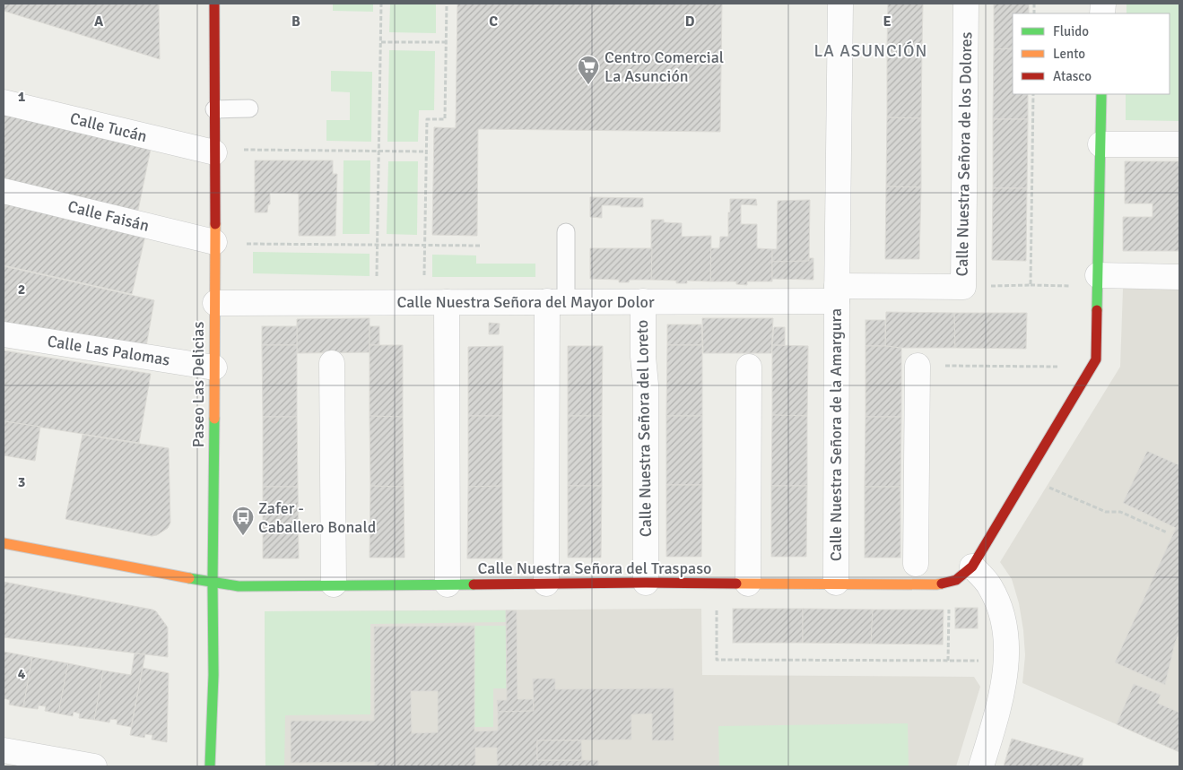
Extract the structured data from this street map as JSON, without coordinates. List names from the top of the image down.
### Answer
{
  "streets": {
    "street": [
      "Calle Tucán",
      "Calle Nuestra Señora de los Dolores",
      "Calle Faisán",
      "Calle Nuestra Señora del Mayor Dolor",
      "Calle Las Palomas",
      "Paseo Las Delicias",
      "Calle Nuestra Señora del Loreto",
      "Calle Nuestra Señora de la Amargura",
      "Calle Nuestra Señora del Traspaso"
    ]
  },
  "crossings": [
    ["Calle Tucán", "Paseo Las Delicias"],
    ["Calle Nuestra Señora de los Dolores", "Calle Nuestra Señora del Mayor Dolor"],
    ["Calle Nuestra Señora de los Dolores", "Calle Nuestra Señora de la Amargura"],
    ["Calle Faisán", "Paseo Las Delicias"],
    ["Calle Nuestra Señora del Mayor Dolor", "Paseo Las Delicias"],
    ["Calle Nuestra Señora del Mayor Dolor", "Calle Nuestra Señora del Loreto"],
    ["Calle Nuestra Señora del Mayor Dolor", "Calle Nuestra Señora de la Amargura"],
    ["Calle Las Palomas", "Paseo Las Delicias"],
    ["Paseo Las Delicias", "Calle Nuestra Señora del Traspaso"],
    ["Calle Nuestra Señora del Loreto", "Calle Nuestra Señora del Traspaso"],
    ["Calle Nuestra Señora de la Amargura", "Calle Nuestra Señora del Traspaso"]
  ],
  "districts": ["LA ASUNCIÓN"],
  "places": {
    "supermarket": ["Centro Comercial La Asunción"],
    "bus stop": ["Zafer - Caballero Bonald"]
  },
  "legend": ["Fluido", "Lento", "Atasco"],
  "grid": {
    "columns": [
      "A",
      "B",
      "C",
      "D",
      "E"
    ],
    "rows": [
      "1",
      "2",
      "3",
      "4"
    ]
  }
}
